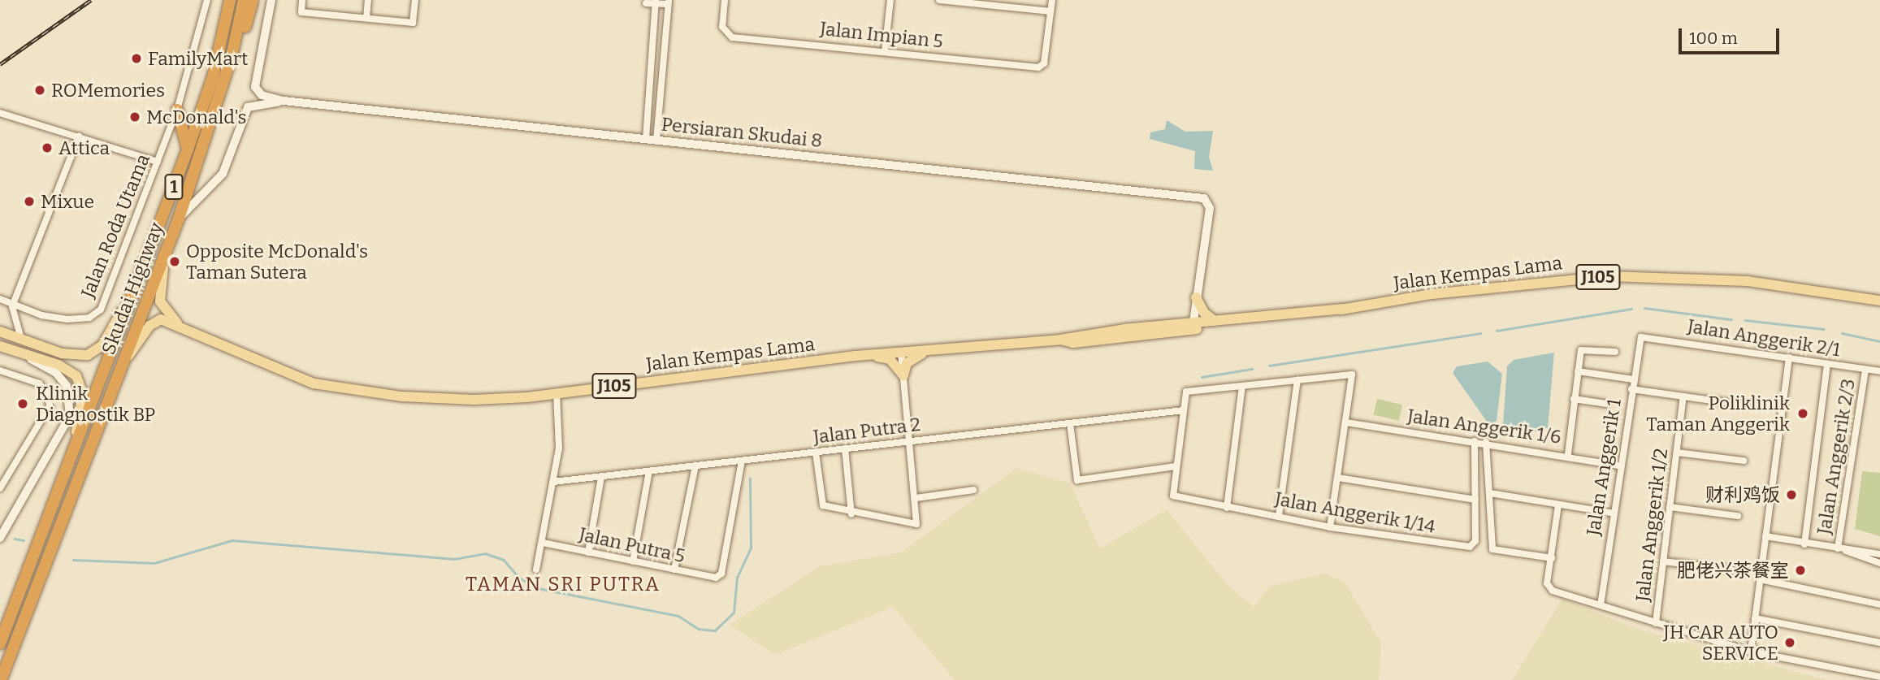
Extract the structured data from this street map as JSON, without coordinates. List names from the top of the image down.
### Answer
{
  "streets": {
    "highway": ["1", "Skudai Highway"],
    "main road": ["Jalan Kempas Lama", "J105"],
    "street": [
      "Jalan Impian 5",
      "Persiaran Skudai 8",
      "Jalan Roda Utama",
      "Jalan Anggerik 2/1",
      "Jalan Anggerik 1/6",
      "Jalan Putra 2",
      "Jalan Anggerik 2/3",
      "Jalan Anggerik 1",
      "Jalan Anggerik 1/14",
      "Jalan Anggerik 1/2",
      "Jalan Putra 5"
    ]
  },
  "crossings": [
    ["Jalan Kempas Lama", "Skudai Highway"],
    ["Jalan Anggerik 2/1", "Jalan Anggerik 2/3"],
    ["Jalan Anggerik 2/1", "Jalan Anggerik 1"],
    ["Jalan Anggerik 1/6", "Jalan Anggerik 1"],
    ["Jalan Putra 2", "Jalan Putra 5"]
  ],
  "districts": ["TAMAN SRI PUTRA"],
  "places": [
    "FamilyMart",
    "ROMemories",
    "McDonald's",
    "Attica",
    "Mixue",
    "Opposite McDonald's Taman Sutera",
    "Klinik Diagnostik BP",
    "Poliklinik Taman Anggerik",
    "财利鸡饭",
    "肥佬兴茶餐室",
    "JH CAR AUTO SERVICE"
  ],
  "scale_bar": "100 m"
}
